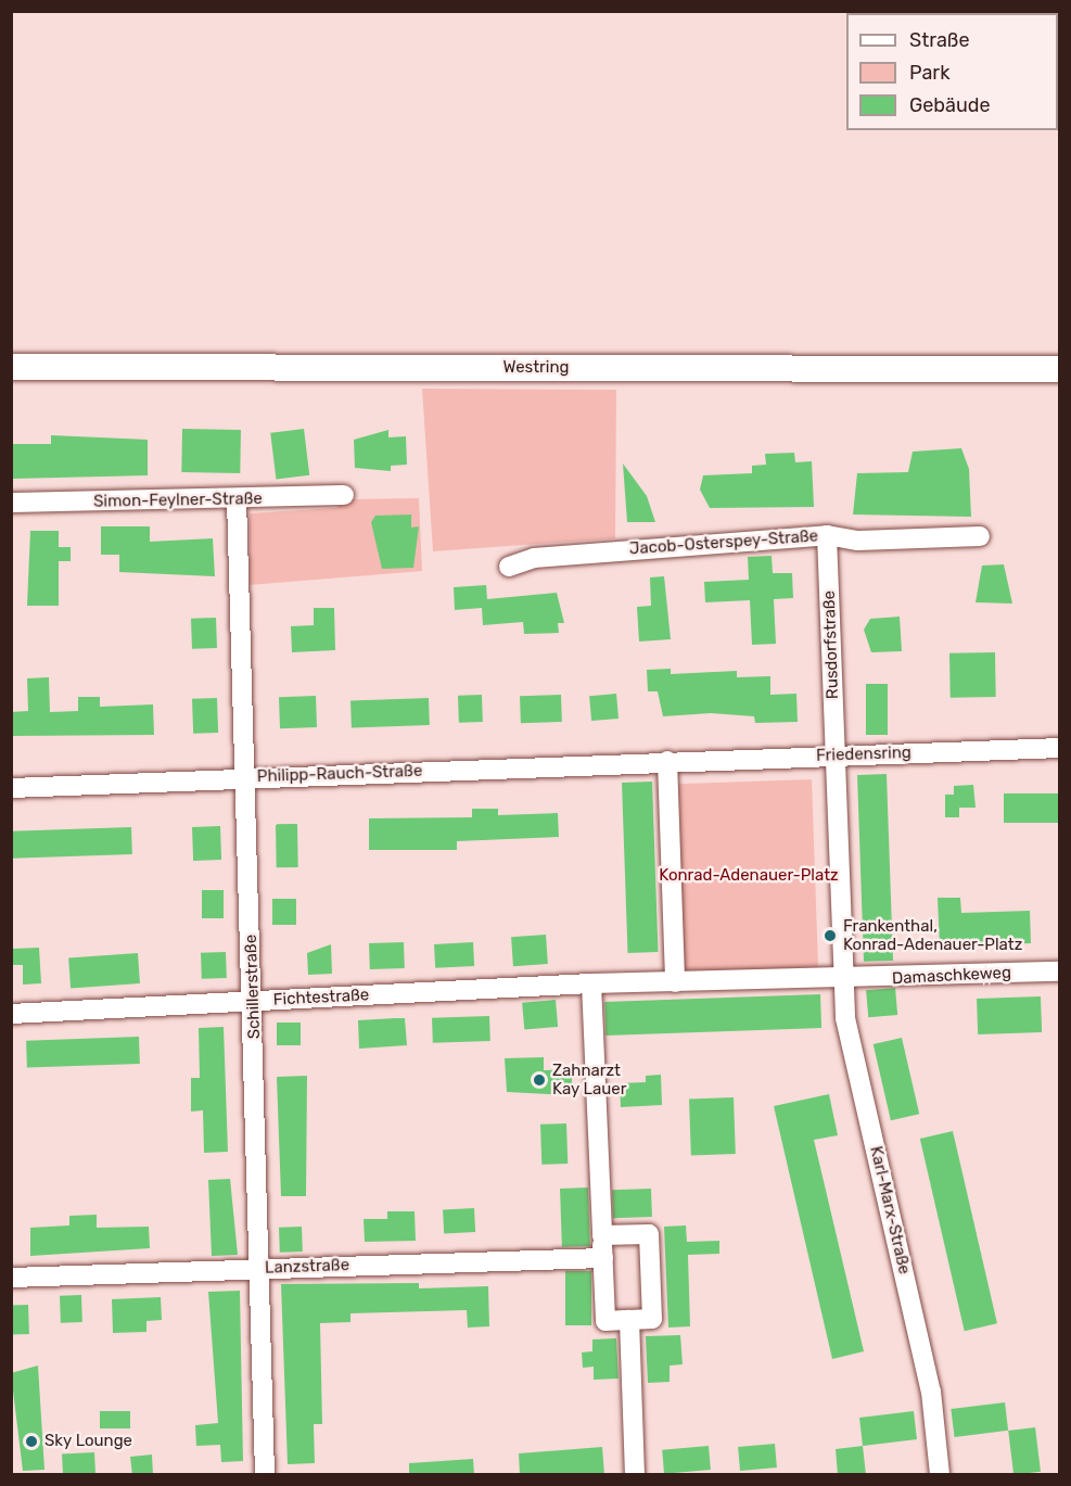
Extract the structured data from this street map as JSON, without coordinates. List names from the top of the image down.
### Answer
{
  "streets": {
    "main road": ["Westring"],
    "street": [
      "Simon-Feylner-Straße",
      "Jacob-Osterspey-Straße",
      "Rusdorfstraße",
      "Friedensring",
      "Philipp-Rauch-Straße",
      "Damaschkeweg",
      "Schillerstraße",
      "Fichtestraße",
      "Karl-Marx-Straße",
      "Lanzstraße"
    ]
  },
  "crossings": [
    ["Simon-Feylner-Straße", "Schillerstraße"],
    ["Jacob-Osterspey-Straße", "Rusdorfstraße"],
    ["Rusdorfstraße", "Friedensring"],
    ["Friedensring", "Philipp-Rauch-Straße"],
    ["Philipp-Rauch-Straße", "Schillerstraße"],
    ["Damaschkeweg", "Karl-Marx-Straße"],
    ["Schillerstraße", "Fichtestraße"],
    ["Schillerstraße", "Lanzstraße"]
  ],
  "parks": ["Konrad-Adenauer-Platz"],
  "places": ["Frankenthal, Konrad-Adenauer-Platz", "Zahnarzt Kay Lauer", "Sky Lounge"],
  "legend": ["Straße", "Park", "Gebäude"]
}
